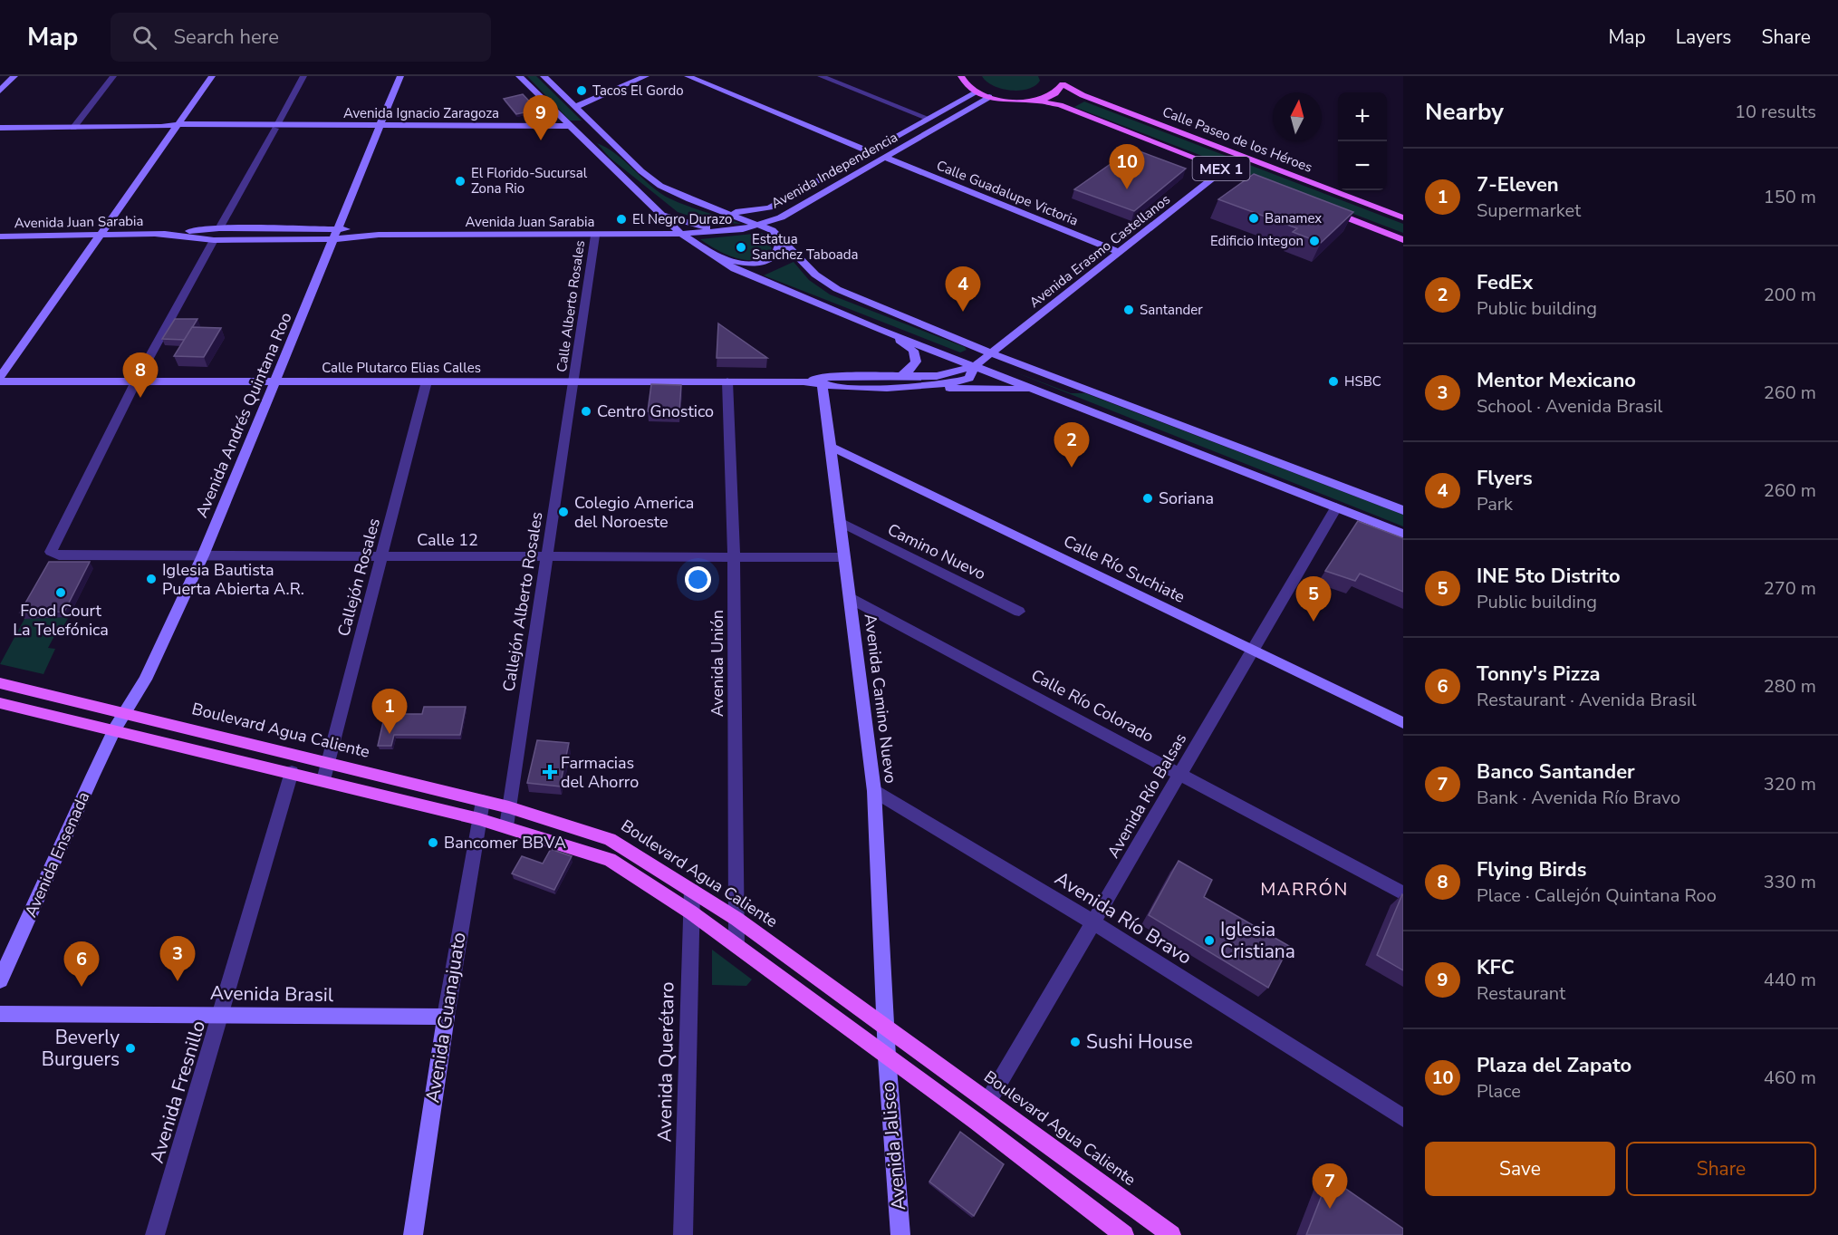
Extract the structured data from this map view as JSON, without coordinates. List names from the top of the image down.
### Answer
{
  "streets": {
    "main road": [
      "Avenida Ignacio Zaragoza",
      "Calle Paseo de los Héroes",
      "MEX 1",
      "Avenida Independencia",
      "Calle Guadalupe Victoria",
      "Avenida Juan Sarabia",
      "Avenida Erasmo Castellanos",
      "Calle Plutarco Elias Calles",
      "Avenida Andrés Quintana Roo",
      "Calle Río Suchiate",
      "Avenida Camino Nuevo",
      "Boulevard Agua Caliente",
      "Avenida Ensenada",
      "Avenida Brasil",
      "Avenida Guanajuato",
      "Avenida Jalisco"
    ],
    "street": [
      "Calle Alberto Rosales",
      "Calle 12",
      "Camino Nuevo",
      "Callejón Rosales",
      "Callejón Alberto Rosales",
      "Avenida Unión",
      "Calle Río Colorado",
      "Avenida Río Balsas",
      "Avenida Río Bravo",
      "Avenida Querétaro",
      "Avenida Fresnillo"
    ]
  },
  "crossings": [
    ["Avenida Ignacio Zaragoza", "Avenida Andrés Quintana Roo"],
    ["Calle Paseo de los Héroes", "MEX 1"],
    ["Calle Paseo de los Héroes", "Avenida Erasmo Castellanos"],
    ["MEX 1", "Avenida Independencia"],
    ["Avenida Independencia", "Calle Guadalupe Victoria"],
    ["Avenida Independencia", "Avenida Juan Sarabia"],
    ["Calle Guadalupe Victoria", "Avenida Erasmo Castellanos"],
    ["Avenida Juan Sarabia", "Calle Alberto Rosales"],
    ["Avenida Juan Sarabia", "Avenida Andrés Quintana Roo"],
    ["Avenida Erasmo Castellanos", "Calle Plutarco Elias Calles"],
    ["Calle Alberto Rosales", "Calle Plutarco Elias Calles"],
    ["Calle Alberto Rosales", "Callejón Alberto Rosales"],
    ["Calle Plutarco Elias Calles", "Avenida Andrés Quintana Roo"],
    ["Calle Plutarco Elias Calles", "Calle 12"],
    ["Calle Plutarco Elias Calles", "Callejón Rosales"],
    ["Calle Plutarco Elias Calles", "Callejón Alberto Rosales"],
    ["Calle Plutarco Elias Calles", "Avenida Unión"],
    ["Calle Plutarco Elias Calles", "Avenida Camino Nuevo"],
    ["Avenida Andrés Quintana Roo", "Calle 12"],
    ["Avenida Andrés Quintana Roo", "Boulevard Agua Caliente"],
    ["Avenida Andrés Quintana Roo", "Avenida Ensenada"],
    ["Calle 12", "Callejón Rosales"],
    ["Calle 12", "Callejón Alberto Rosales"],
    ["Calle 12", "Avenida Unión"],
    ["Calle 12", "Avenida Camino Nuevo"],
    ["Camino Nuevo", "Avenida Camino Nuevo"],
    ["Calle Río Suchiate", "Avenida Camino Nuevo"],
    ["Calle Río Suchiate", "Avenida Río Balsas"],
    ["Callejón Rosales", "Boulevard Agua Caliente"],
    ["Callejón Alberto Rosales", "Boulevard Agua Caliente"],
    ["Avenida Unión", "Boulevard Agua Caliente"],
    ["Avenida Camino Nuevo", "Calle Río Colorado"],
    ["Avenida Camino Nuevo", "Boulevard Agua Caliente"],
    ["Avenida Camino Nuevo", "Avenida Río Bravo"],
    ["Avenida Camino Nuevo", "Avenida Jalisco"],
    ["Calle Río Colorado", "Avenida Río Balsas"],
    ["Boulevard Agua Caliente", "Avenida Río Balsas"],
    ["Boulevard Agua Caliente", "Avenida Ensenada"],
    ["Boulevard Agua Caliente", "Avenida Guanajuato"],
    ["Boulevard Agua Caliente", "Avenida Querétaro"],
    ["Avenida Río Balsas", "Avenida Río Bravo"],
    ["Avenida Brasil", "Avenida Guanajuato"],
    ["Avenida Brasil", "Avenida Fresnillo"]
  ],
  "districts": ["MARRÓN"],
  "places": {
    "other": [
      "Tacos El Gordo",
      "El Florido-Sucursal Zona Rio",
      "Banamex",
      "El Negro Durazo",
      "Edificio Integon",
      "Estatua Sanchez Taboada",
      "Santander",
      "HSBC",
      "Centro Gnostico",
      "Soriana",
      "Colegio America del Noroeste",
      "Iglesia Bautista Puerta Abierta A.R.",
      "Food Court La Telefónica",
      "Bancomer BBVA",
      "Iglesia Cristiana",
      "Sushi House",
      "Beverly Burguers"
    ],
    "health": ["Farmacias del Ahorro"]
  },
  "north": "top",
  "page": {
    "header": "Map",
    "search": "Search here",
    "nav": ["Map", "Layers", "Share"],
    "heading": ["Nearby", "10 results"],
    "map_buttons": ["+", "−"],
    "pins": [
      "9",
      "10",
      "4",
      "8",
      "2",
      "5",
      "1",
      "3",
      "6",
      "7"
    ],
    "list": [
      {
        "mark": "1",
        "name": "7-Eleven",
        "note": "Supermarket",
        "value": "150 m"
      },
      {
        "mark": "2",
        "name": "FedEx",
        "note": "Public building",
        "value": "200 m"
      },
      {
        "mark": "3",
        "name": "Mentor Mexicano",
        "note": "School · Avenida Brasil",
        "value": "260 m"
      },
      {
        "mark": "4",
        "name": "Flyers",
        "note": "Park",
        "value": "260 m"
      },
      {
        "mark": "5",
        "name": "INE 5to Distrito",
        "note": "Public building",
        "value": "270 m"
      },
      {
        "mark": "6",
        "name": "Tonny's Pizza",
        "note": "Restaurant · Avenida Brasil",
        "value": "280 m"
      },
      {
        "mark": "7",
        "name": "Banco Santander",
        "note": "Bank · Avenida Río Bravo",
        "value": "320 m"
      },
      {
        "mark": "8",
        "name": "Flying Birds",
        "note": "Place · Callejón Quintana Roo",
        "value": "330 m"
      },
      {
        "mark": "9",
        "name": "KFC",
        "note": "Restaurant",
        "value": "440 m"
      },
      {
        "mark": "10",
        "name": "Plaza del Zapato",
        "note": "Place",
        "value": "460 m"
      }
    ],
    "buttons": ["Save", "Share"]
  }
}
